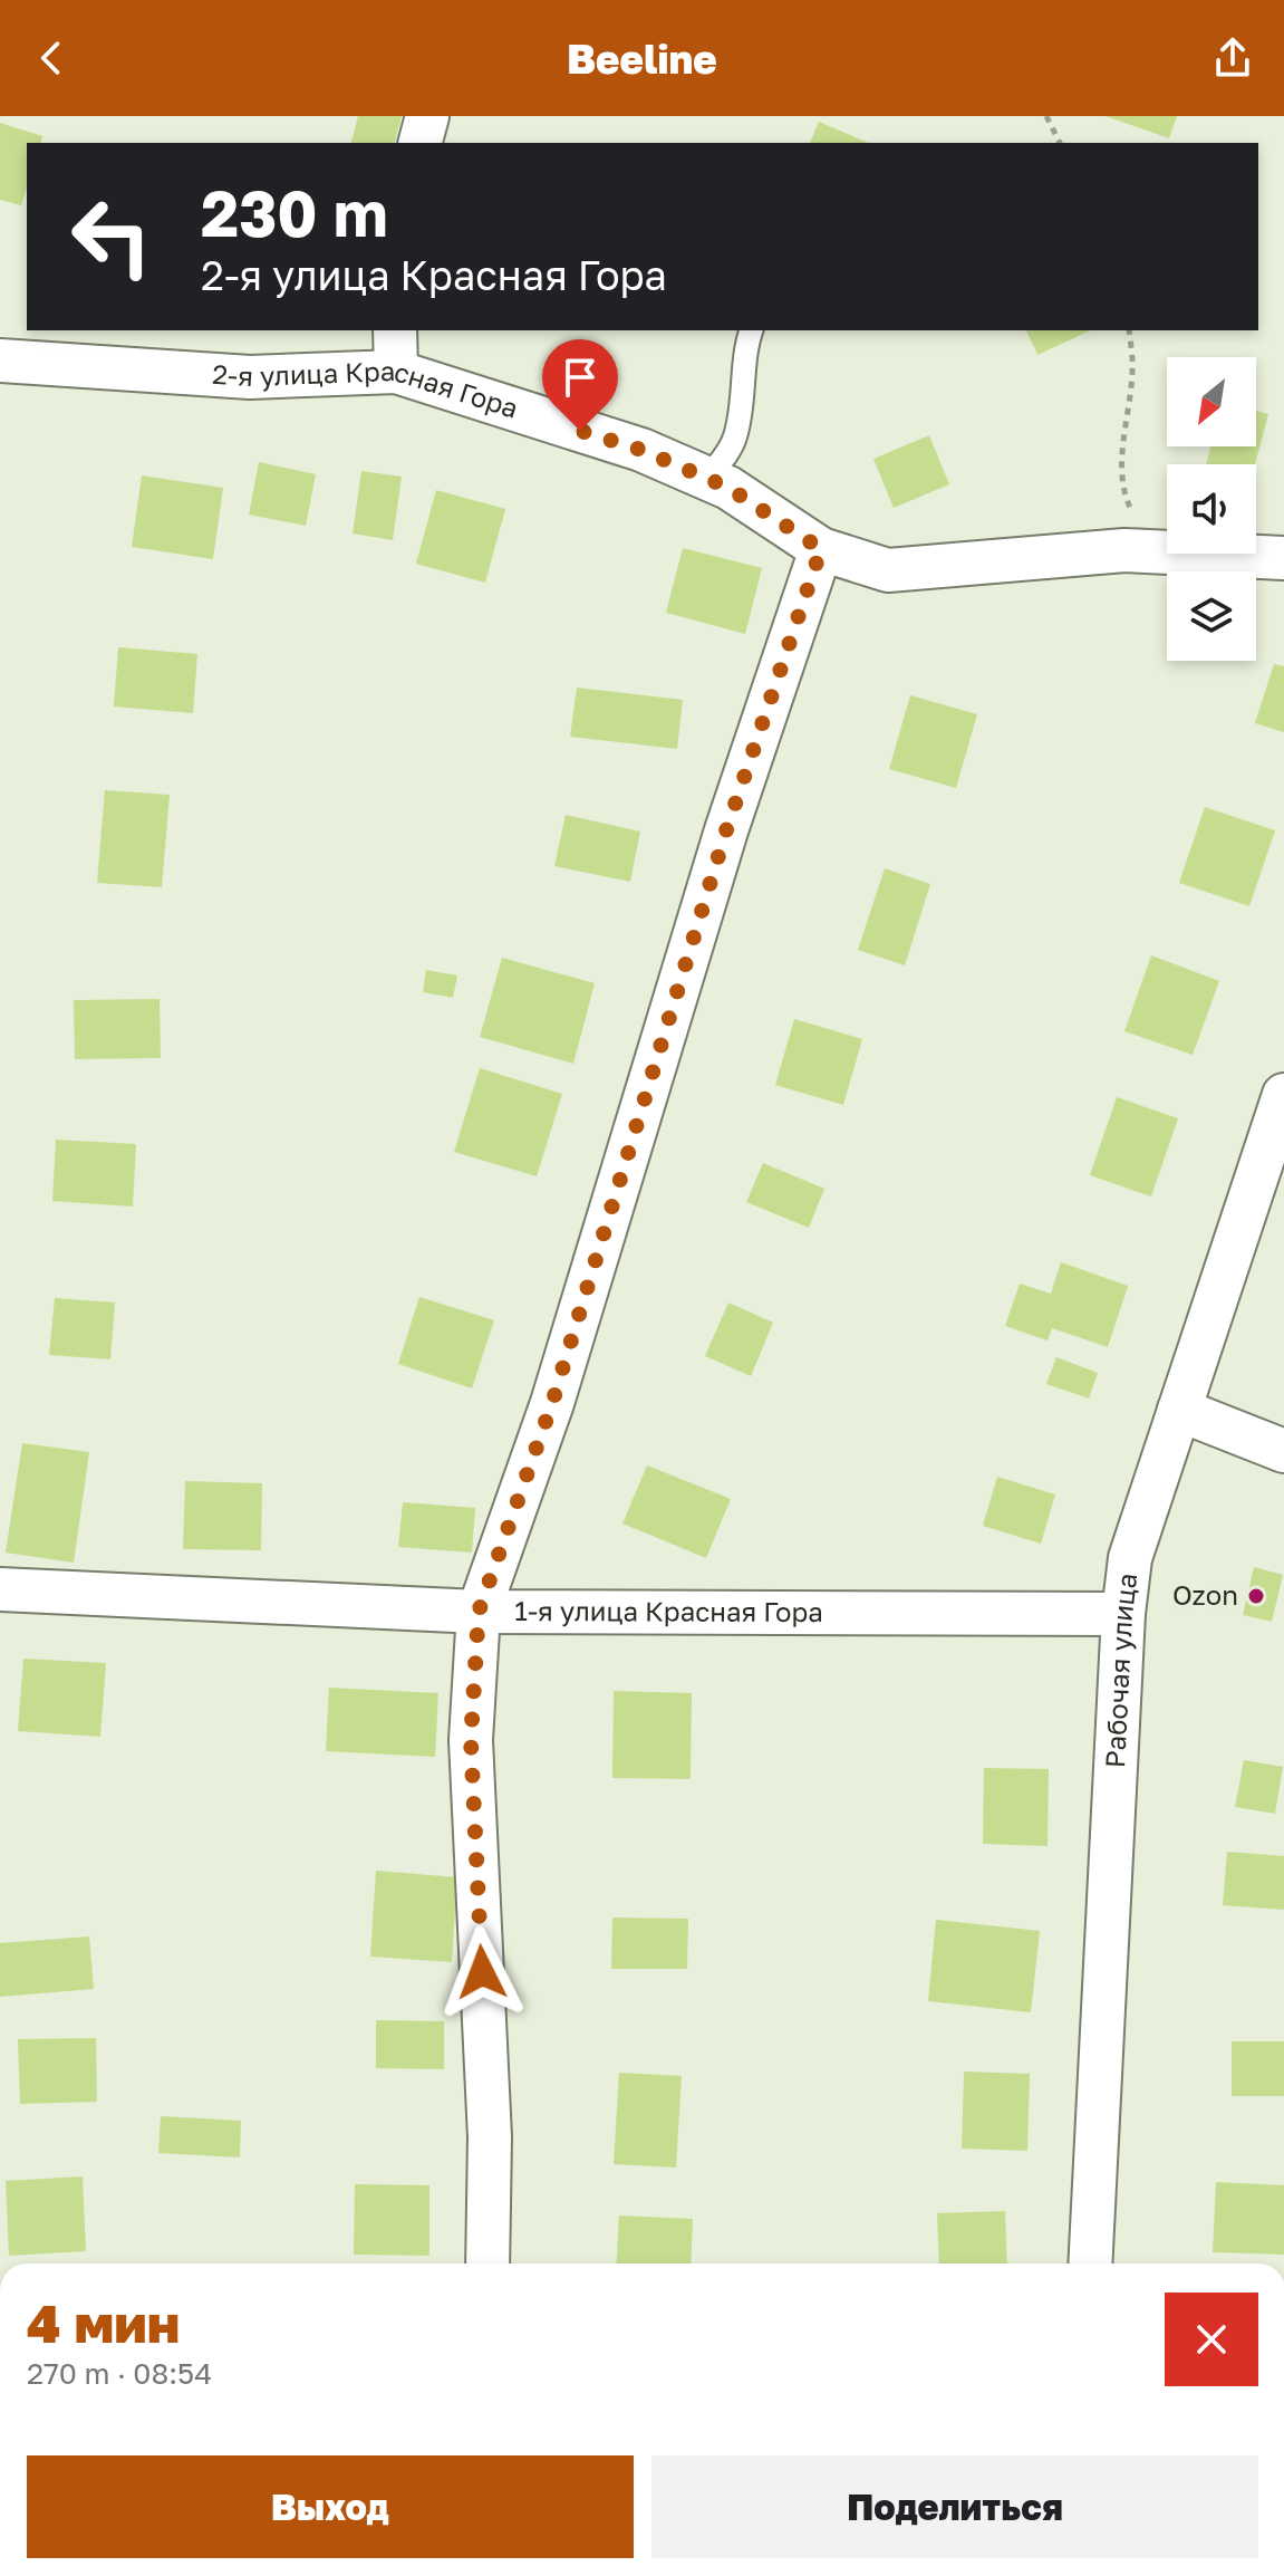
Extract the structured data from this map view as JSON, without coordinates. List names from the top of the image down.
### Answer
{
  "streets": {
    "street": ["2-я улица Красная Гора", "1-я улица Красная Гора", "Рабочая улица"]
  },
  "crossings": [
    ["1-я улица Красная Гора", "Рабочая улица"]
  ],
  "places": ["Ozon"],
  "north": "bottom left",
  "page": {
    "header": "Beeline",
    "turn": ["230 m", "2-я улица Красная Гора"],
    "heading": ["4 мин", "270 m · 08:54"],
    "buttons": ["Выход", "Поделиться"]
  }
}
